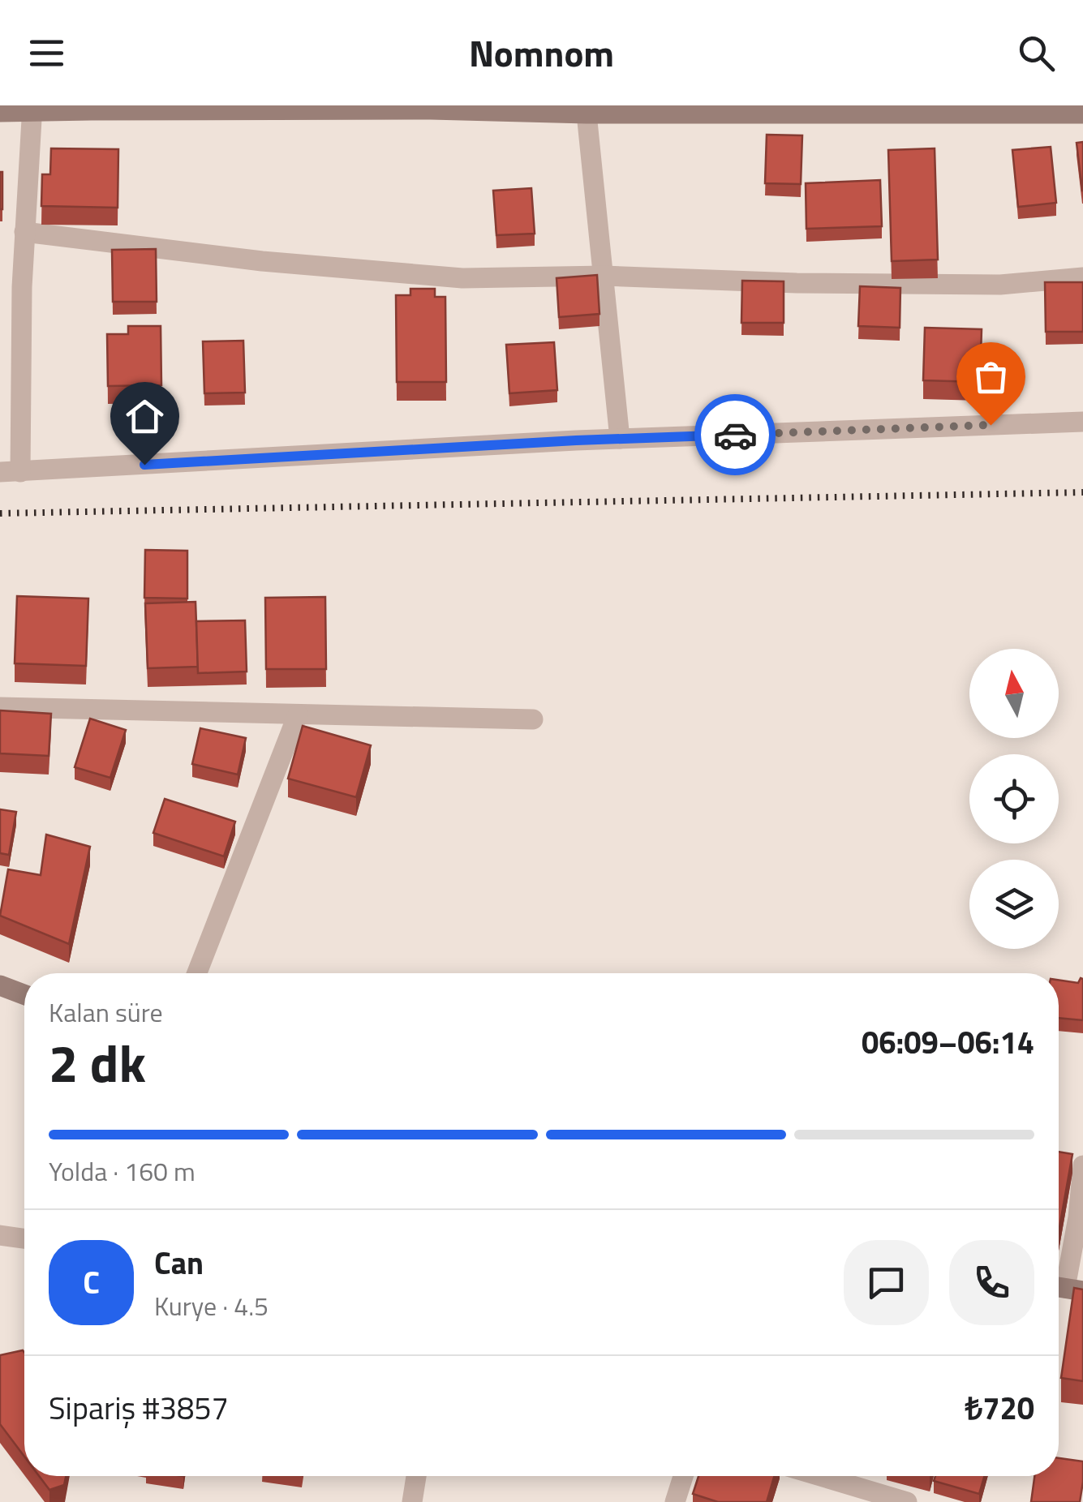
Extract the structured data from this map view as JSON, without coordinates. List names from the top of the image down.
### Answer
{
  "north": "top",
  "page": {
    "header": "Nomnom",
    "heading": ["2 dk", "Kalan süre", "06:09–06:14"],
    "panel": [
      "Can",
      "Kurye · 4.5",
      "Sipariş #3857",
      "₺720"
    ],
    "bar": "Yolda · 160 m",
    "round": "C"
  }
}
